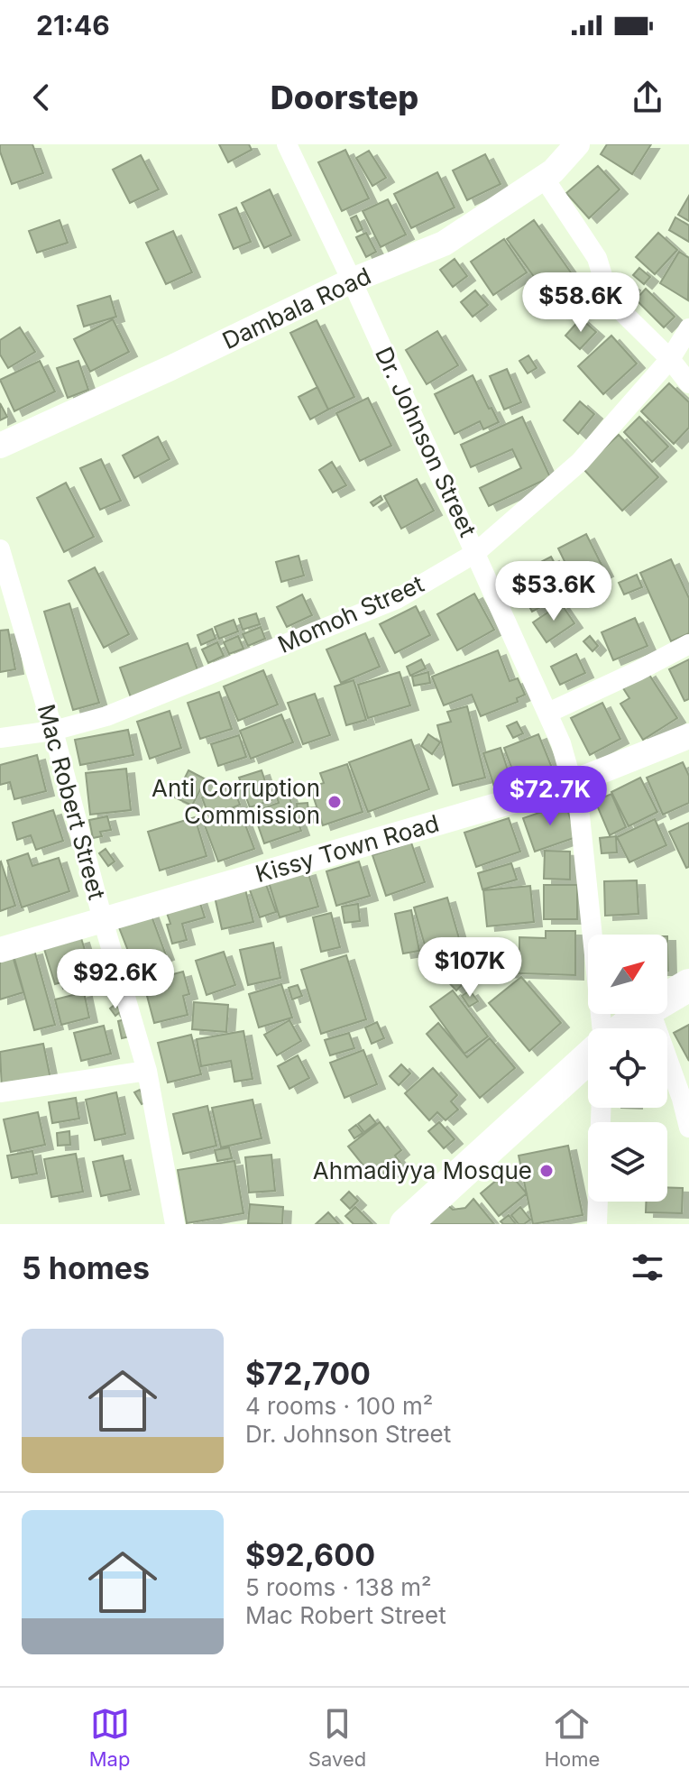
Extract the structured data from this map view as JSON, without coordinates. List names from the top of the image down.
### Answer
{
  "streets": {
    "street": [
      "Dambala Road",
      "Dr. Johnson Street",
      "Momoh Street",
      "Mac Robert Street",
      "Kissy Town Road"
    ]
  },
  "crossings": [
    ["Dambala Road", "Dr. Johnson Street"],
    ["Dr. Johnson Street", "Momoh Street"],
    ["Dr. Johnson Street", "Kissy Town Road"],
    ["Momoh Street", "Mac Robert Street"],
    ["Mac Robert Street", "Kissy Town Road"]
  ],
  "places": ["Anti Corruption Commission", "Ahmadiyya Mosque"],
  "north": "top right",
  "page": {
    "status": "21:46",
    "header": "Doorstep",
    "price": [
      "$58.6K",
      "$53.6K",
      "$72.7K",
      "$107K",
      "$92.6K"
    ],
    "heading": "5 homes",
    "list": [
      {
        "name": "$72,700",
        "note": "4 rooms · 100 m² · Dr. Johnson Street"
      },
      {
        "name": "$92,600",
        "note": "5 rooms · 138 m² · Mac Robert Street"
      }
    ],
    "tabs": ["Map", "Saved", "Home"]
  }
}
